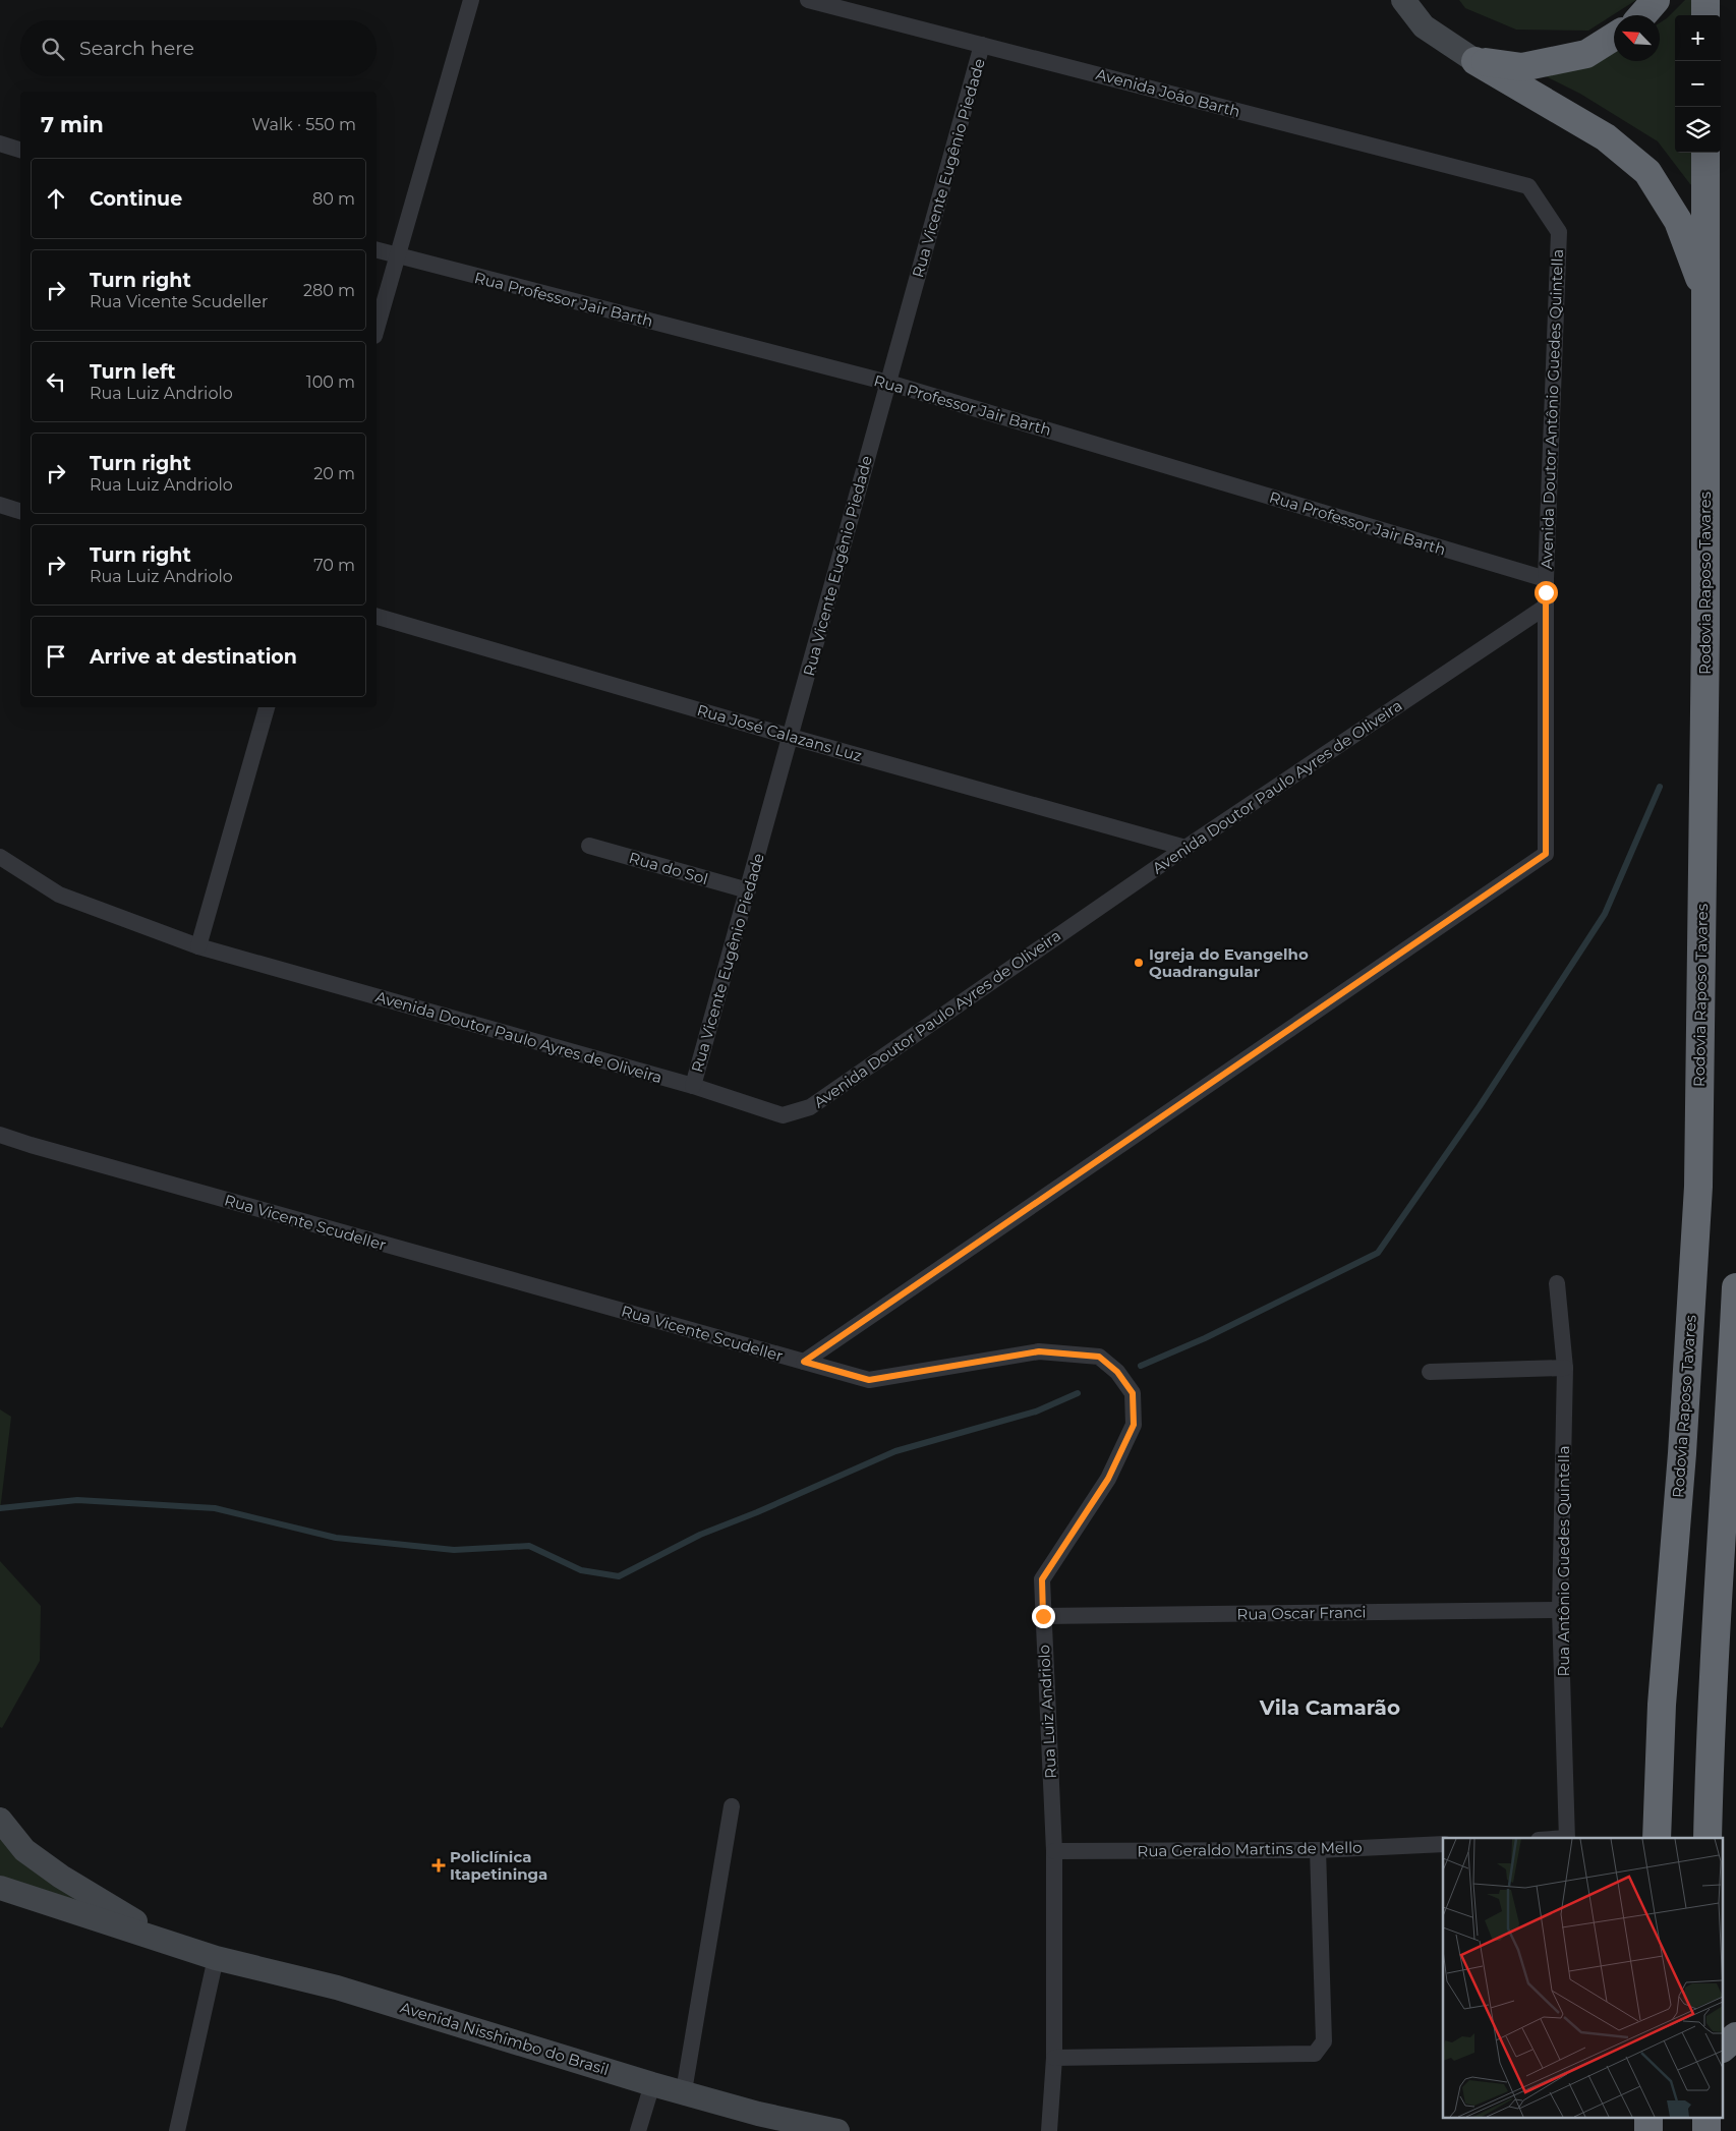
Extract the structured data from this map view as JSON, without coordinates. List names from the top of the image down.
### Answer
{
  "streets": {
    "highway": ["Rodovia Raposo Tavares"],
    "main road": ["Avenida Nisshimbo do Brasil"],
    "street": [
      "Avenida João Barth",
      "Rua Vicente Eugênio Piedade",
      "Rua Professor Jair Barth",
      "Avenida Doutor Antônio Guedes Quintella",
      "Rua José Calazans Luz",
      "Avenida Doutor Paulo Ayres de Oliveira",
      "Rua do Sol",
      "Rua Vicente Scudeller",
      "Rua Antônio Guedes Quintella",
      "Rua Oscar Franci",
      "Rua Luiz Andriolo",
      "Rua Geraldo Martins de Mello"
    ]
  },
  "crossings": [
    ["Avenida João Barth", "Rua Vicente Eugênio Piedade"],
    ["Avenida João Barth", "Avenida Doutor Antônio Guedes Quintella"],
    ["Rua Vicente Eugênio Piedade", "Rua Professor Jair Barth"],
    ["Rua Vicente Eugênio Piedade", "Rua José Calazans Luz"],
    ["Rua Vicente Eugênio Piedade", "Avenida Doutor Paulo Ayres de Oliveira"],
    ["Rua Vicente Eugênio Piedade", "Rua do Sol"],
    ["Rua Professor Jair Barth", "Avenida Doutor Antônio Guedes Quintella"],
    ["Avenida Doutor Antônio Guedes Quintella", "Avenida Doutor Paulo Ayres de Oliveira"],
    ["Avenida Doutor Antônio Guedes Quintella", "Rua Vicente Scudeller"],
    ["Rua José Calazans Luz", "Avenida Doutor Paulo Ayres de Oliveira"],
    ["Rua Vicente Scudeller", "Rua Luiz Andriolo"],
    ["Rua Antônio Guedes Quintella", "Rua Oscar Franci"],
    ["Rua Oscar Franci", "Rua Luiz Andriolo"],
    ["Rua Luiz Andriolo", "Rua Geraldo Martins de Mello"]
  ],
  "districts": ["Vila Camarão"],
  "places": {
    "other": ["Igreja do Evangelho Quadrangular"],
    "health": ["Policlínica Itapetininga"]
  },
  "north": "top left",
  "page": {
    "map_buttons": ["+", "−"],
    "search": "Search here",
    "heading": ["7 min", "Walk · 550 m"],
    "list": [
      ["Continue", "80 m"],
      ["Turn right", "Rua Vicente Scudeller", "280 m"],
      ["Turn left", "Rua Luiz Andriolo", "100 m"],
      ["Turn right", "Rua Luiz Andriolo", "20 m"],
      ["Turn right", "Rua Luiz Andriolo", "70 m"],
      "Arrive at destination"
    ]
  }
}
